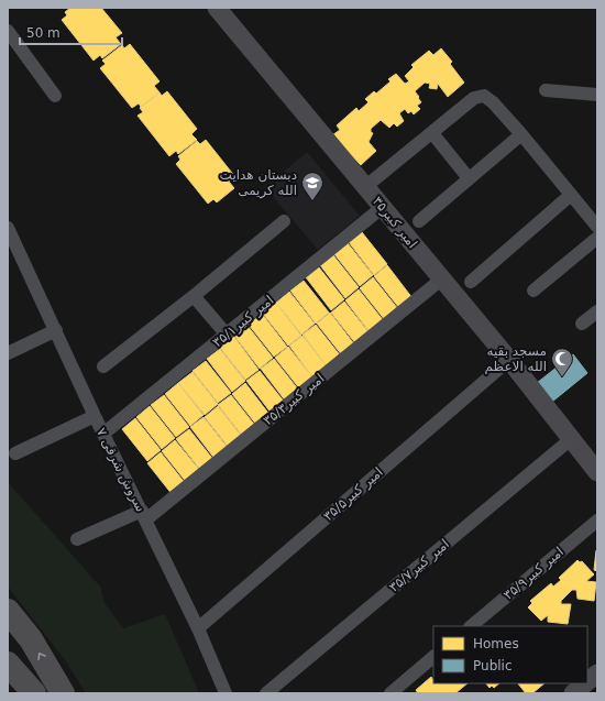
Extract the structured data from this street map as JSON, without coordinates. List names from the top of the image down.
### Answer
{
  "streets": {
    "street": [
      "امیر کبیر۳۵",
      "امیر کبیر۳۵/۱",
      "امیر کبیر۳۵/۳",
      "سروش شرقی ۷",
      "امیر کبیر۳۵/۵",
      "امیر کبیر۳۵/۷",
      "امیر کبیر۳۵/۹"
    ]
  },
  "crossings": [
    ["امیر کبیر۳۵", "امیر کبیر۳۵/۱"],
    ["امیر کبیر۳۵", "امیر کبیر۳۵/۳"],
    ["امیر کبیر۳۵", "امیر کبیر۳۵/۵"],
    ["امیر کبیر۳۵", "امیر کبیر۳۵/۷"],
    ["امیر کبیر۳۵/۱", "سروش شرقی ۷"],
    ["امیر کبیر۳۵/۳", "سروش شرقی ۷"],
    ["سروش شرقی ۷", "امیر کبیر۳۵/۵"]
  ],
  "places": {
    "school or university": ["دبستان هدایت الله کریمی"],
    "mosque": ["مسجد بقیه الله الاعظم"]
  },
  "legend": ["Homes", "Public"],
  "scale_bar": "50 m"
}
